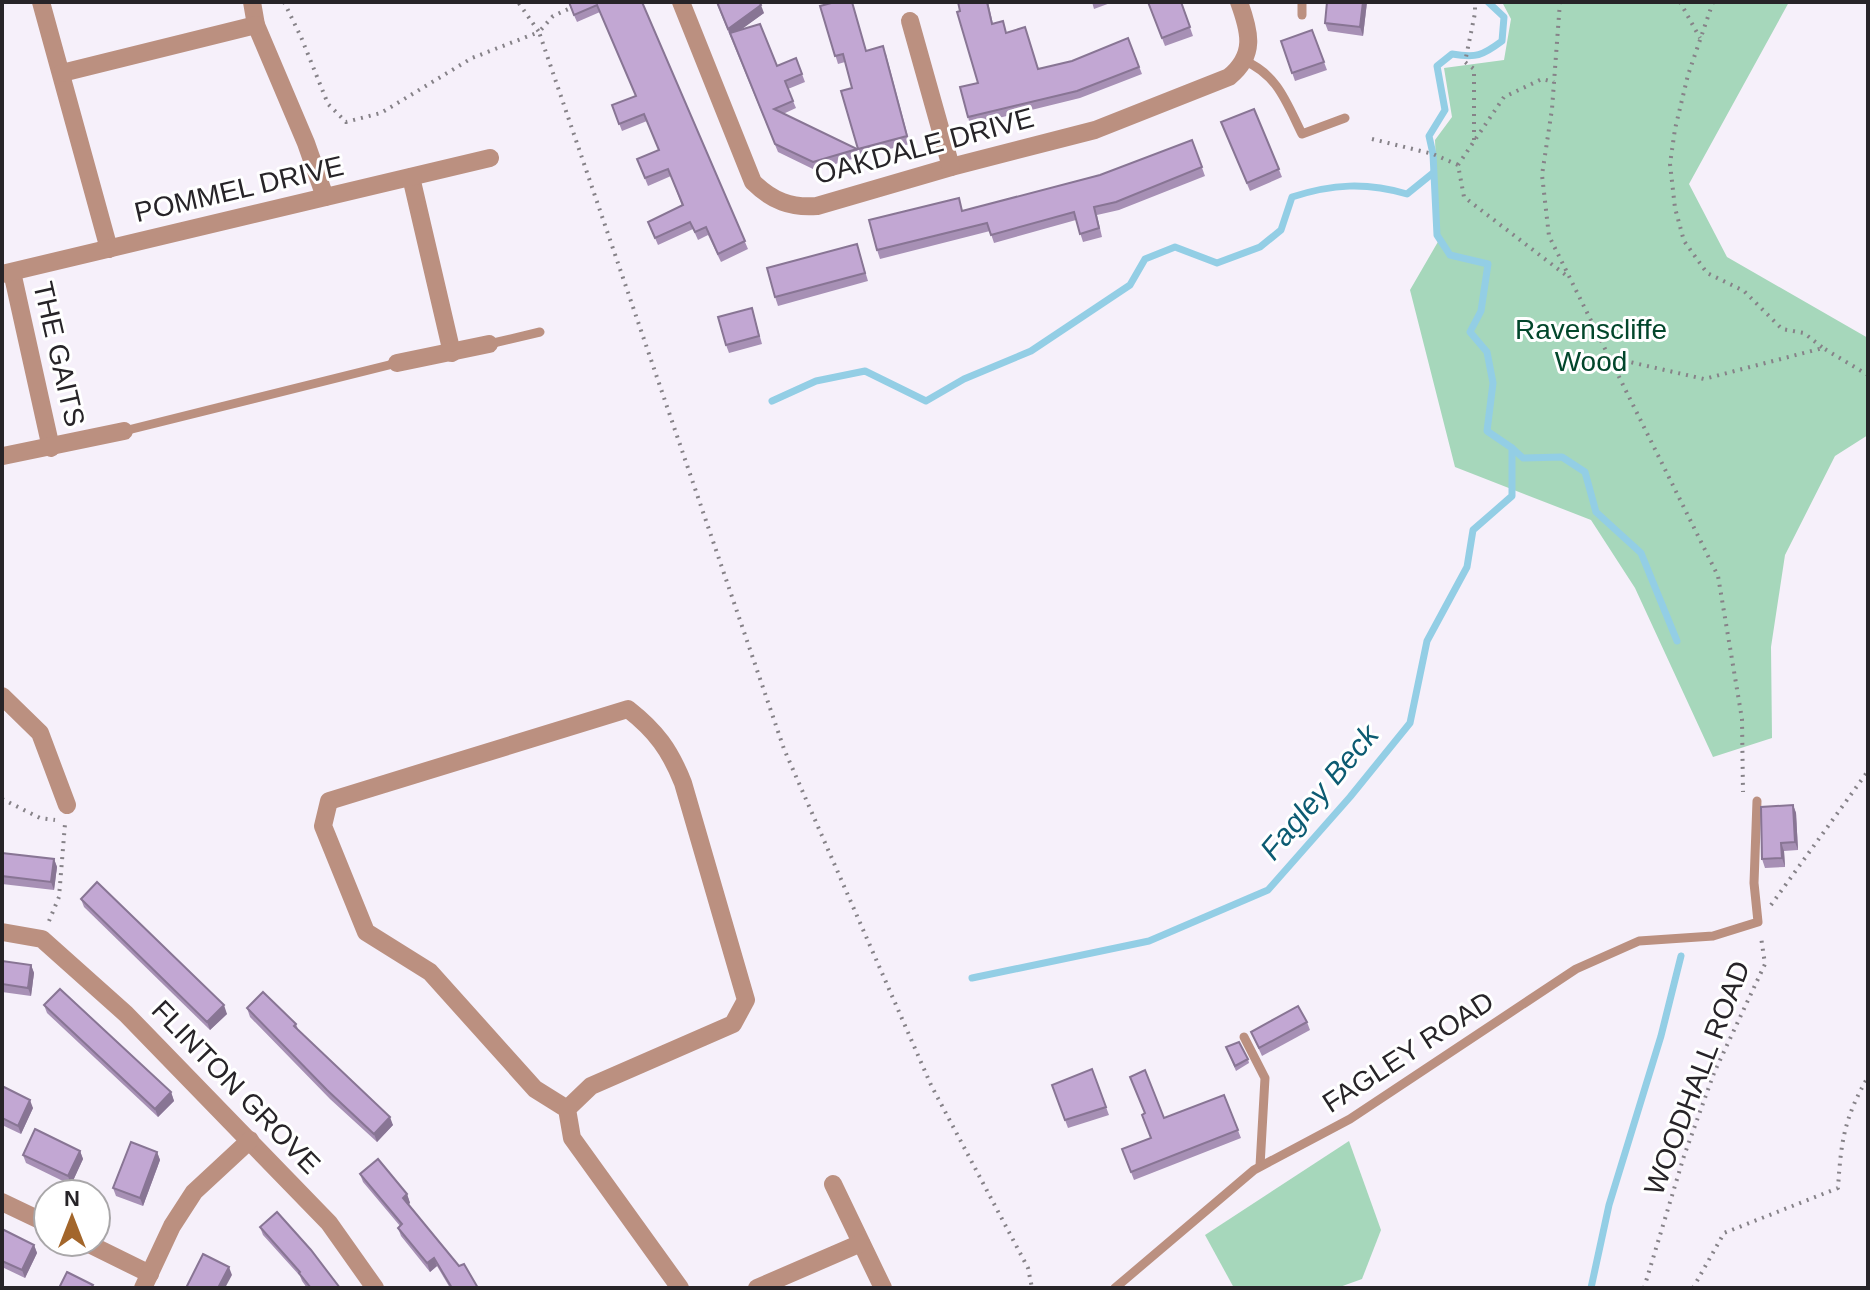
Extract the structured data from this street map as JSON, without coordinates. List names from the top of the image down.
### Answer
{
  "streets": {
    "street": [
      "OAKDALE DRIVE",
      "POMMEL DRIVE",
      "THE GAITS",
      "FLINTON GROVE"
    ],
    "lane": ["FAGLEY ROAD"],
    "path": ["WOODHALL ROAD"]
  },
  "crossings": [
    ["POMMEL DRIVE", "THE GAITS"],
    ["FAGLEY ROAD", "WOODHALL ROAD"]
  ],
  "water": ["Fagley Beck"],
  "parks": ["Ravenscliffe Wood"],
  "north": "top"
}
